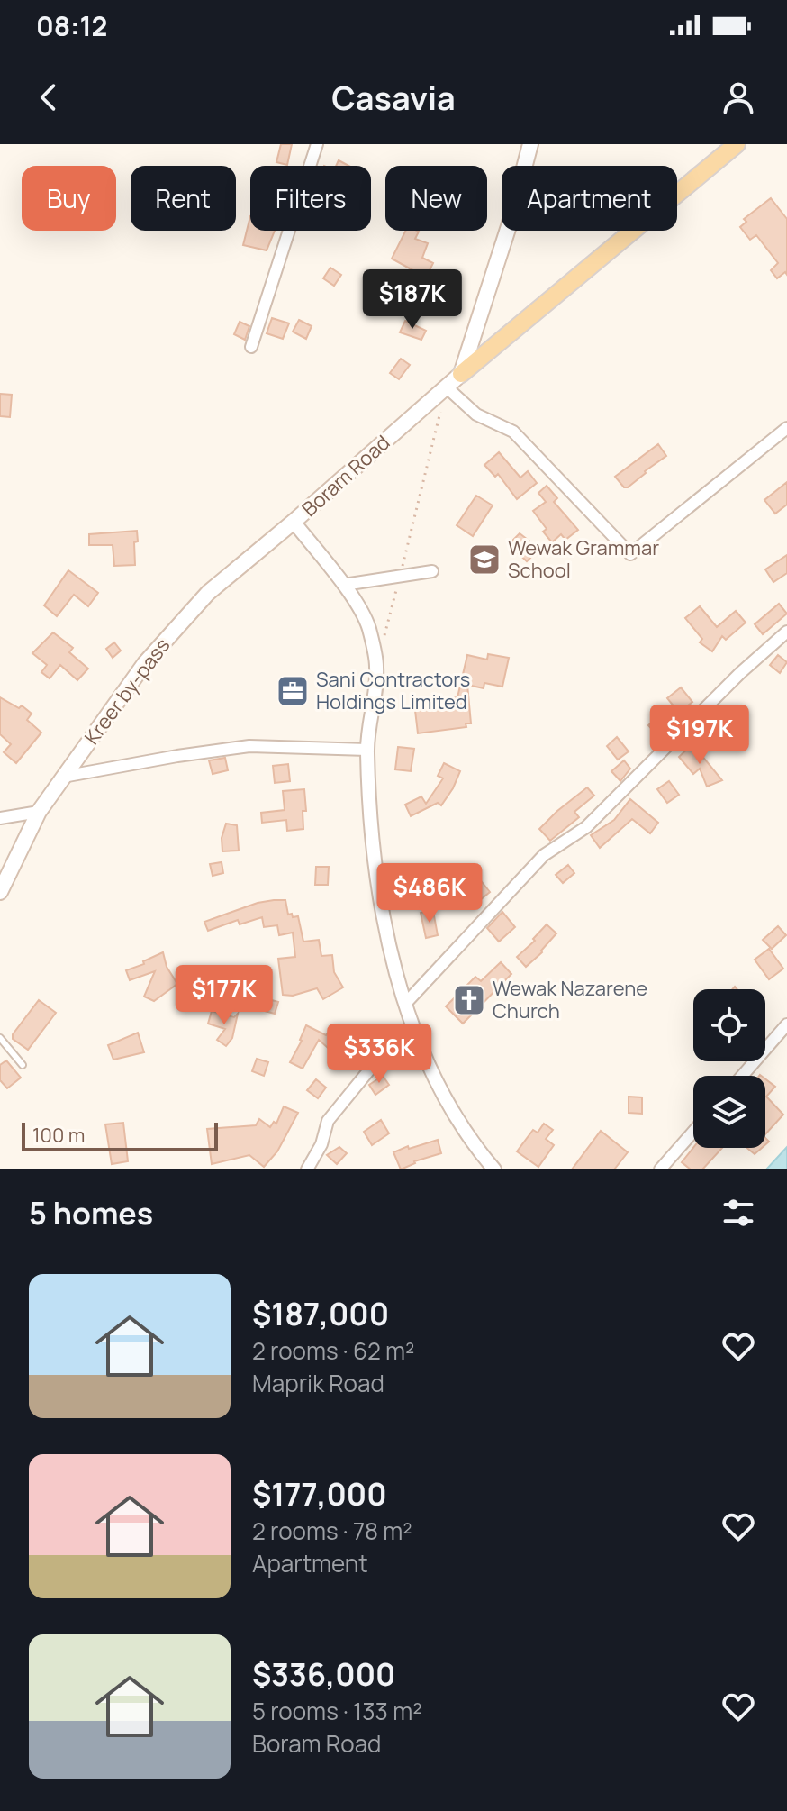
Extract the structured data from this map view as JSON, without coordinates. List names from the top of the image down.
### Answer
{
  "streets": {
    "main road": ["Boram Road", "Kreer by-pass"]
  },
  "crossings": [
    ["Boram Road", "Kreer by-pass"]
  ],
  "places": {
    "school or university": ["Wewak Grammar School"],
    "office": ["Sani Contractors Holdings Limited"],
    "church": ["Wewak Nazarene Church"]
  },
  "scale_bar": "100 m",
  "page": {
    "status": "08:12",
    "header": "Casavia",
    "chip": [
      "Buy",
      "Rent",
      "Filters",
      "New",
      "Apartment"
    ],
    "price": [
      "$187K",
      "$197K",
      "$486K",
      "$177K",
      "$336K"
    ],
    "scale": "100 m",
    "heading": "5 homes",
    "list": [
      {
        "name": "$187,000",
        "note": "2 rooms · 62 m² · Maprik Road"
      },
      {
        "name": "$177,000",
        "note": "2 rooms · 78 m² · Apartment"
      },
      {
        "name": "$336,000",
        "note": "5 rooms · 133 m² · Boram Road"
      }
    ]
  }
}
